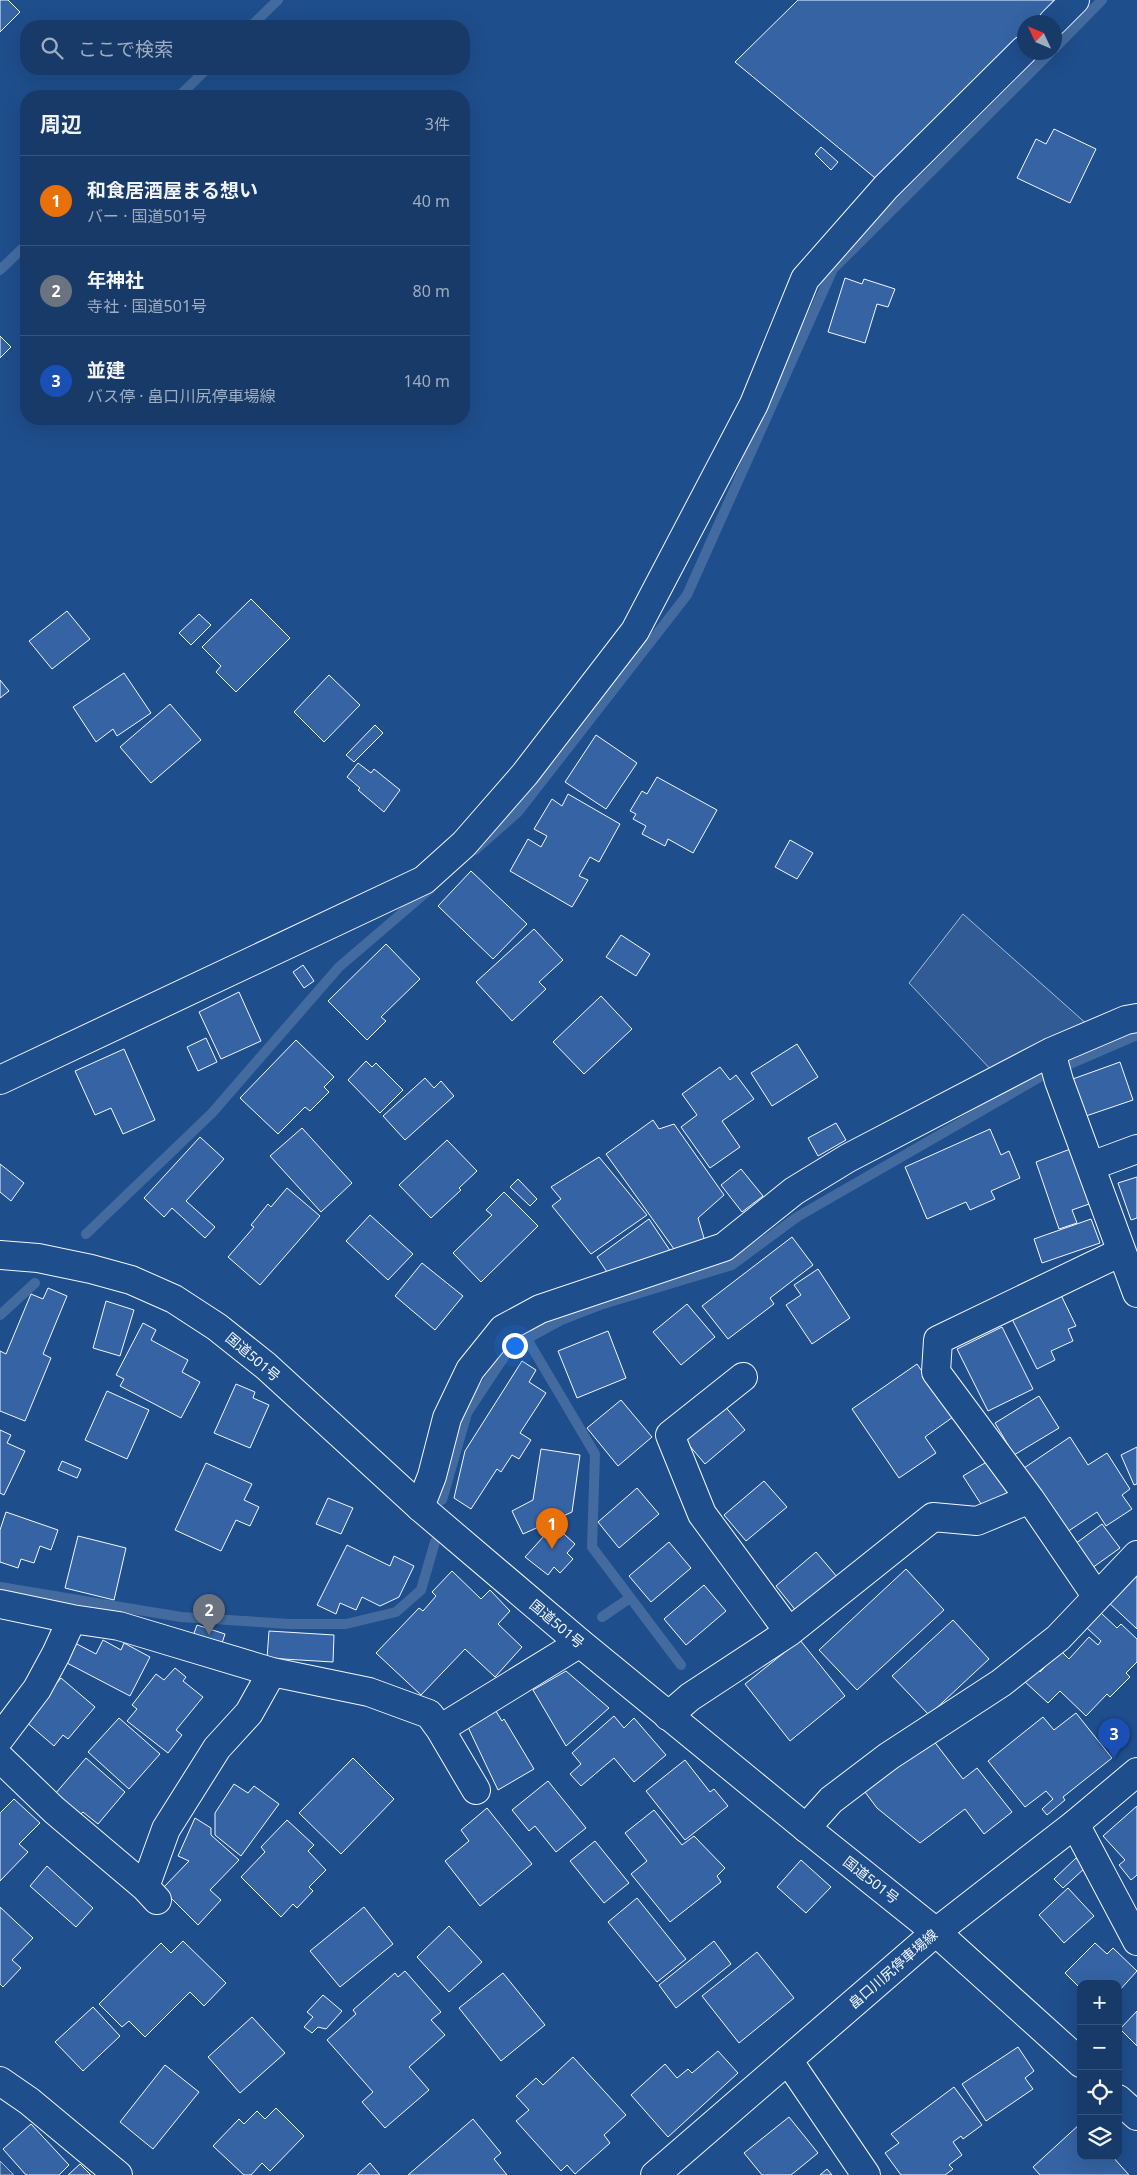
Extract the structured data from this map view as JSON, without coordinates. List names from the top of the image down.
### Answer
{
  "streets": {
    "main road": ["国道501号", "畠口川尻停車場線"]
  },
  "crossings": [
    ["国道501号", "畠口川尻停車場線"]
  ],
  "north": "top left",
  "page": {
    "search": "ここで検索",
    "heading": ["周辺", "3件"],
    "list": [
      {
        "mark": "1",
        "name": "和食居酒屋まる想い",
        "note": "バー · 国道501号",
        "value": "40 m"
      },
      {
        "mark": "2",
        "name": "年神社",
        "note": "寺社 · 国道501号",
        "value": "80 m"
      },
      {
        "mark": "3",
        "name": "並建",
        "note": "バス停 · 畠口川尻停車場線",
        "value": "140 m"
      }
    ],
    "pins": ["1", "2", "3"],
    "map_buttons": ["+", "−"]
  }
}
